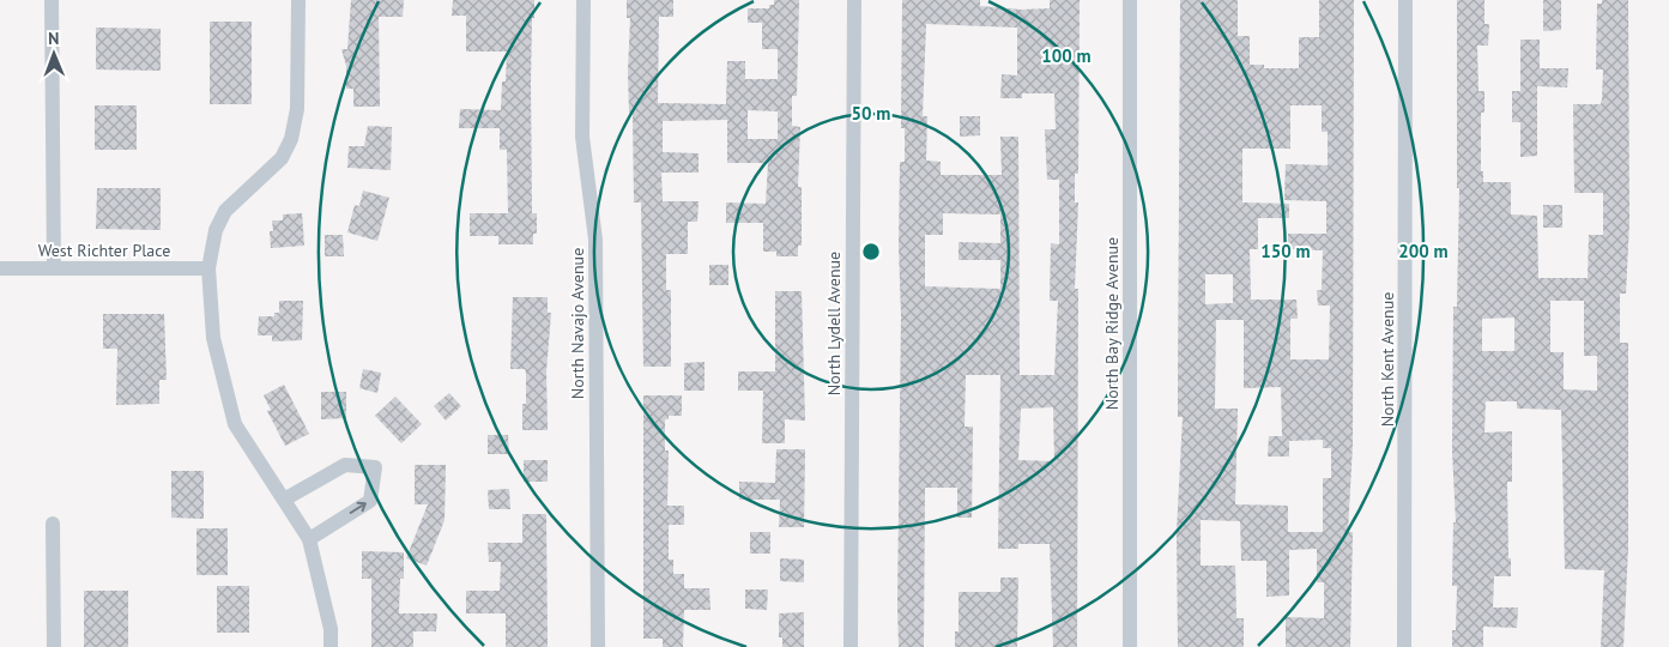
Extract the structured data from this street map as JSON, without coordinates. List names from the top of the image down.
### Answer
{
  "streets": {
    "street": [
      "West Richter Place",
      "North Navajo Avenue",
      "North Lydell Avenue",
      "North Bay Ridge Avenue",
      "North Kent Avenue"
    ]
  },
  "north": "top",
  "rings": [
    "100 m",
    "50 m",
    "150 m",
    "200 m"
  ]
}
